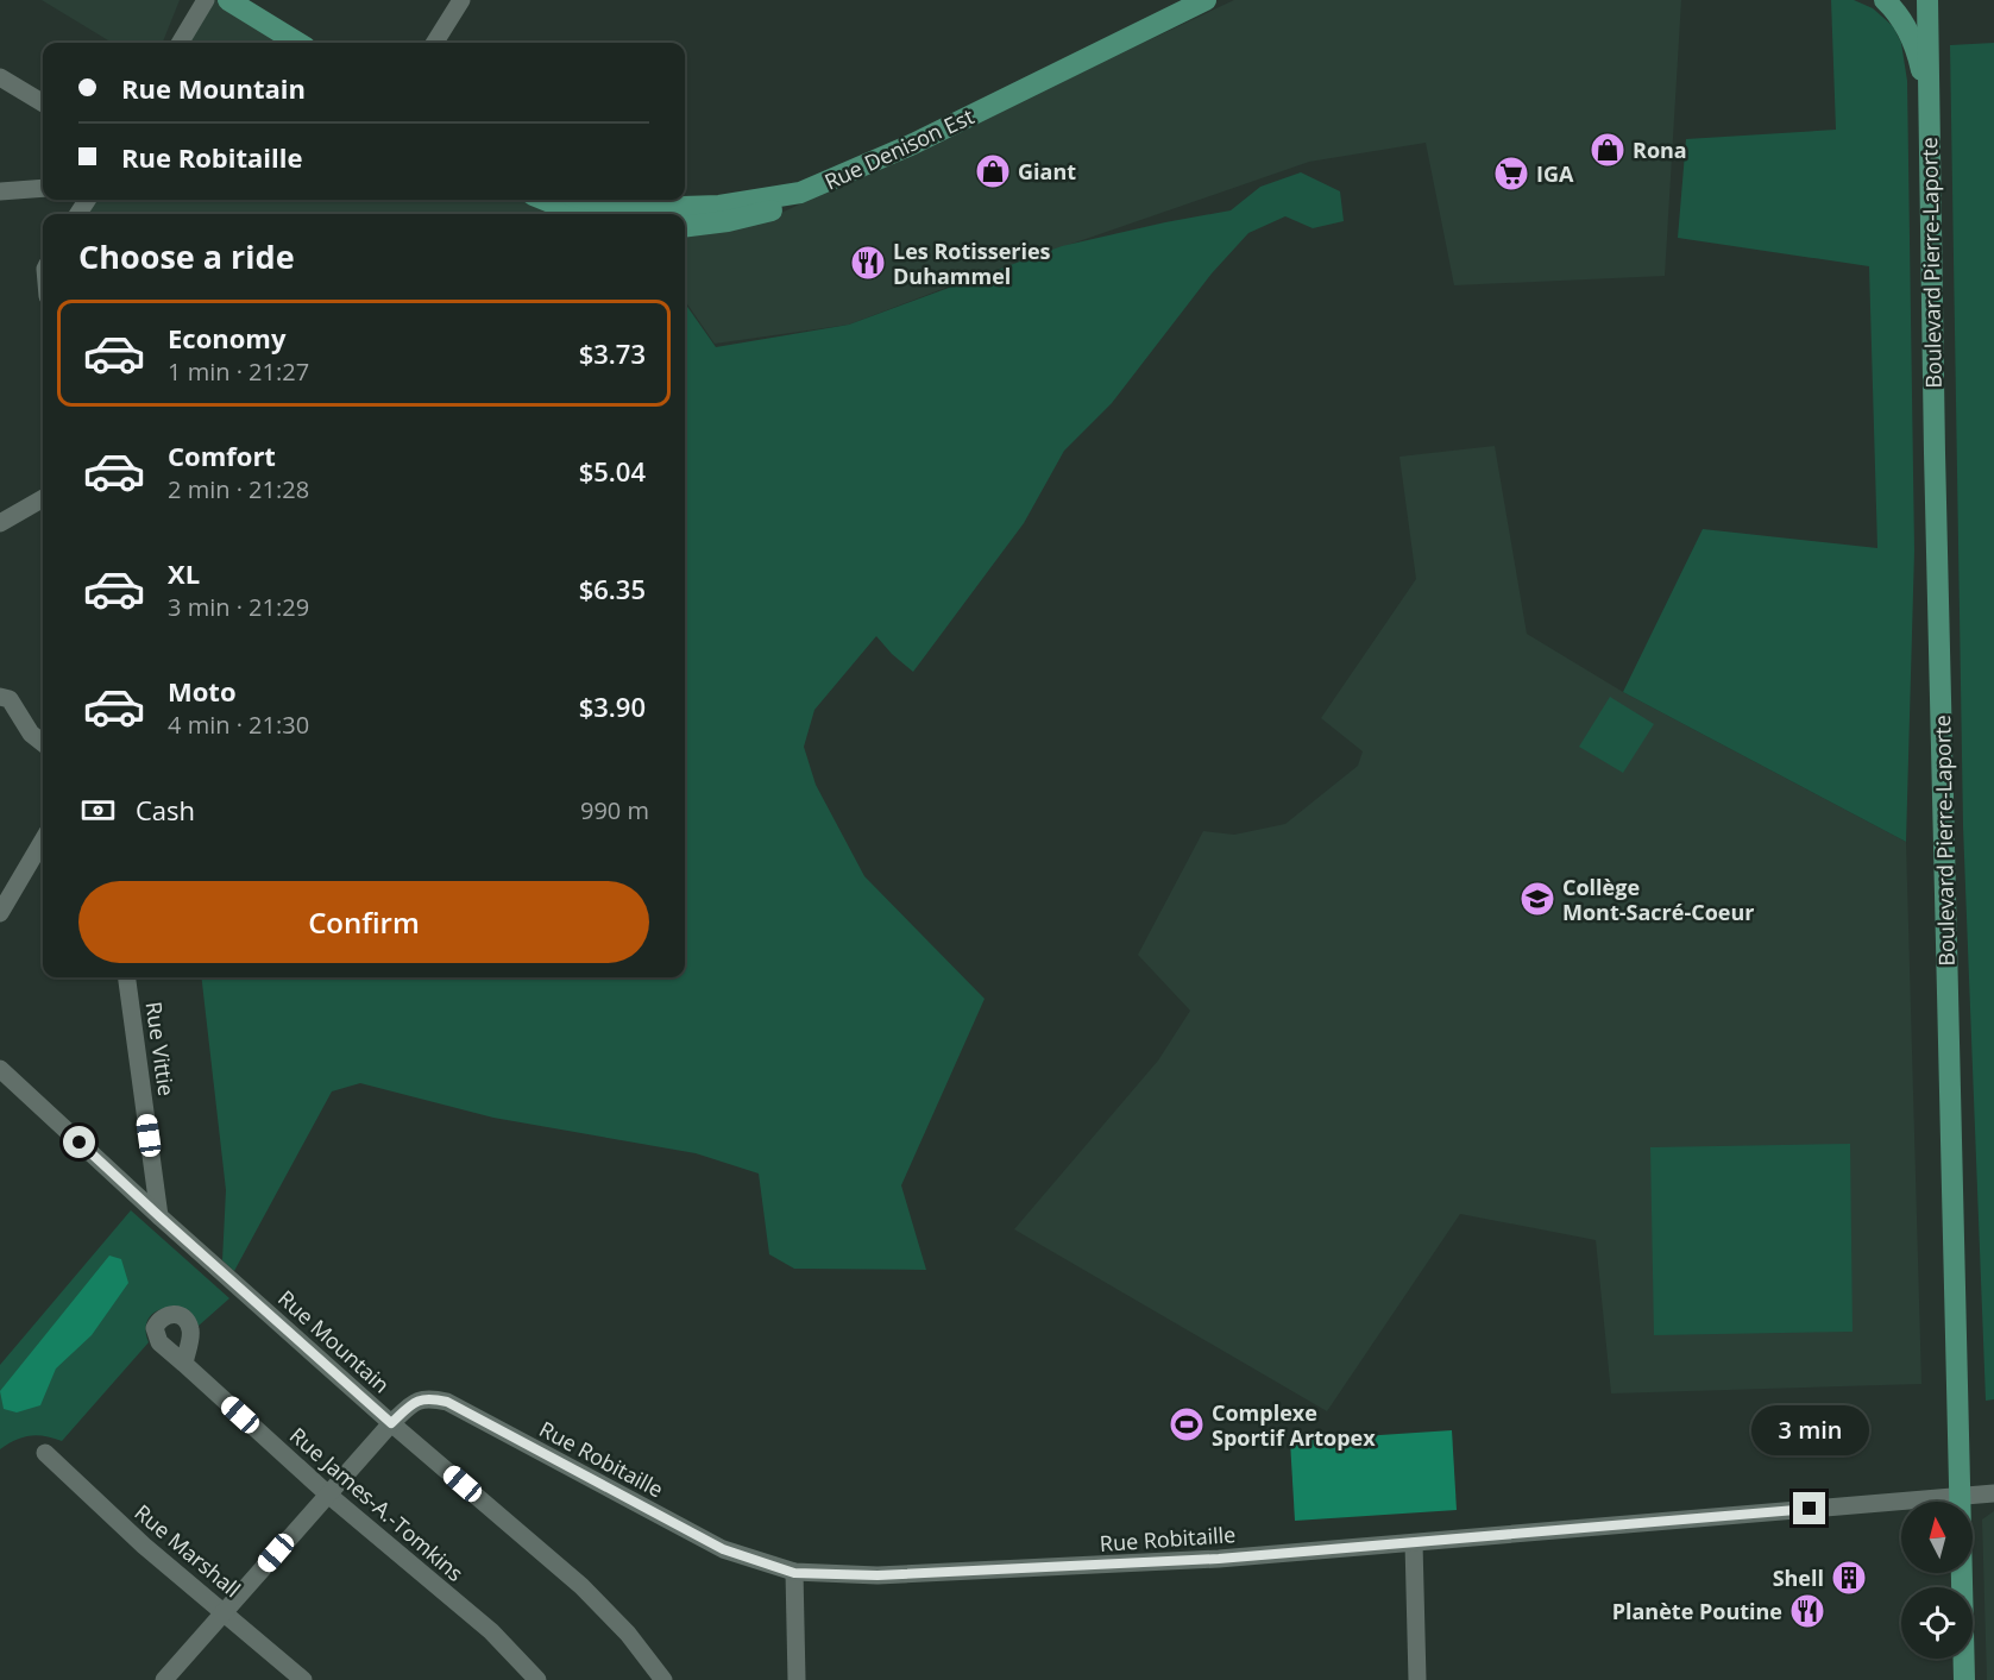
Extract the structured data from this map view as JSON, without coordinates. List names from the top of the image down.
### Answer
{
  "streets": {
    "main road": ["Rue Denison Est", "Boulevard Pierre-Laporte"],
    "street": [
      "Rue Vittie",
      "Rue Mountain",
      "Rue Robitaille",
      "Rue James-A.-Tomkins",
      "Rue Marshall"
    ]
  },
  "crossings": [
    ["Boulevard Pierre-Laporte", "Rue Robitaille"],
    ["Rue Vittie", "Rue Mountain"],
    ["Rue Mountain", "Rue Robitaille"],
    ["Rue Robitaille", "Rue James-A.-Tomkins"],
    ["Rue Robitaille", "Rue Marshall"]
  ],
  "places": {
    "shop": ["Rona", "Giant"],
    "supermarket": ["IGA"],
    "restaurant": ["Les Rotisseries Duhammel", "Planète Poutine"],
    "school or university": ["Collège Mont-Sacré-Coeur"],
    "sports": ["Complexe Sportif Artopex"],
    "building": ["Shell"]
  },
  "north": "top",
  "page": {
    "banner": ["Rue Mountain", "Rue Robitaille"],
    "heading": "Choose a ride",
    "list": [
      {
        "name": "Economy",
        "note": "1 min · 21:27",
        "value": "$3.73"
      },
      {
        "name": "Comfort",
        "note": "2 min · 21:28",
        "value": "$5.04"
      },
      {
        "name": "XL",
        "note": "3 min · 21:29",
        "value": "$6.35"
      },
      {
        "name": "Moto",
        "note": "4 min · 21:30",
        "value": "$3.90"
      }
    ],
    "pay": ["Cash", "990 m"],
    "buttons": "Confirm",
    "bubble": "3 min"
  }
}
